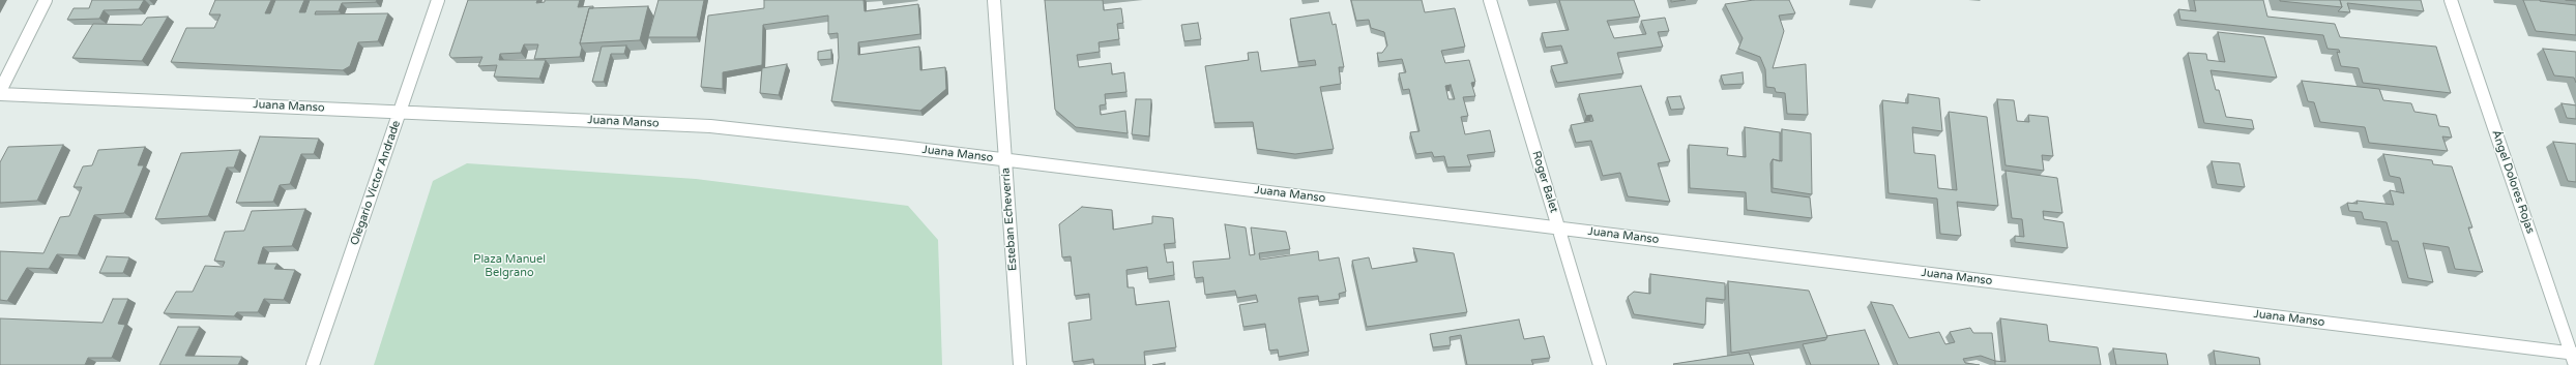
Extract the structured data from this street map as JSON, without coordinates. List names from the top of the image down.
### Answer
{
  "streets": {
    "street": [
      "Juana Manso",
      "Roger Balet",
      "Ángel Dolores Rojas",
      "Olegario Víctor Andrade",
      "Esteban Echeverría"
    ]
  },
  "crossings": [
    ["Juana Manso", "Roger Balet"],
    ["Juana Manso", "Ángel Dolores Rojas"],
    ["Juana Manso", "Olegario Víctor Andrade"],
    ["Juana Manso", "Esteban Echeverría"]
  ],
  "parks": ["Plaza Manuel Belgrano"]
}
